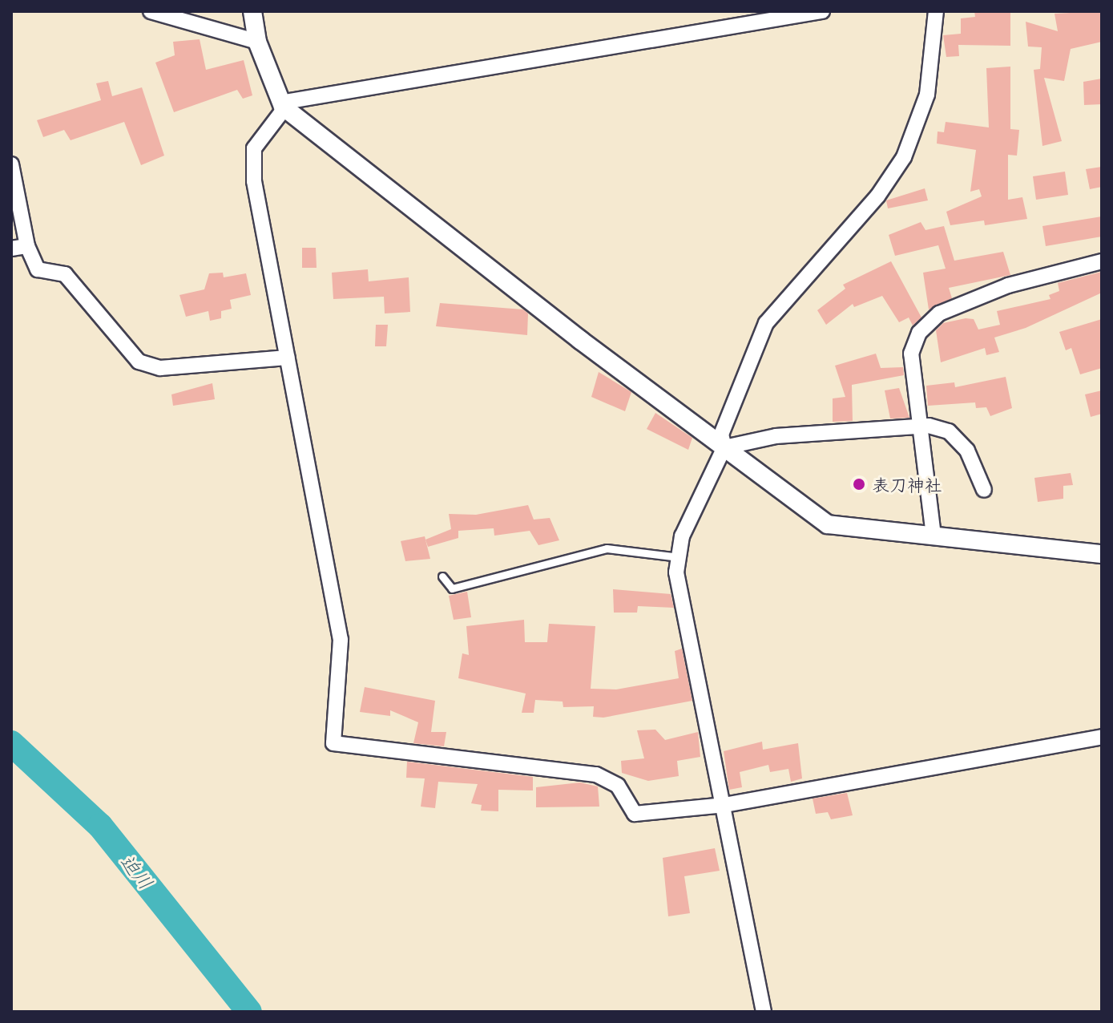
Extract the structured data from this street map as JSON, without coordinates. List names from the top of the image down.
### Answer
{
  "water": ["迫川"],
  "places": ["表刀神社"]
}
